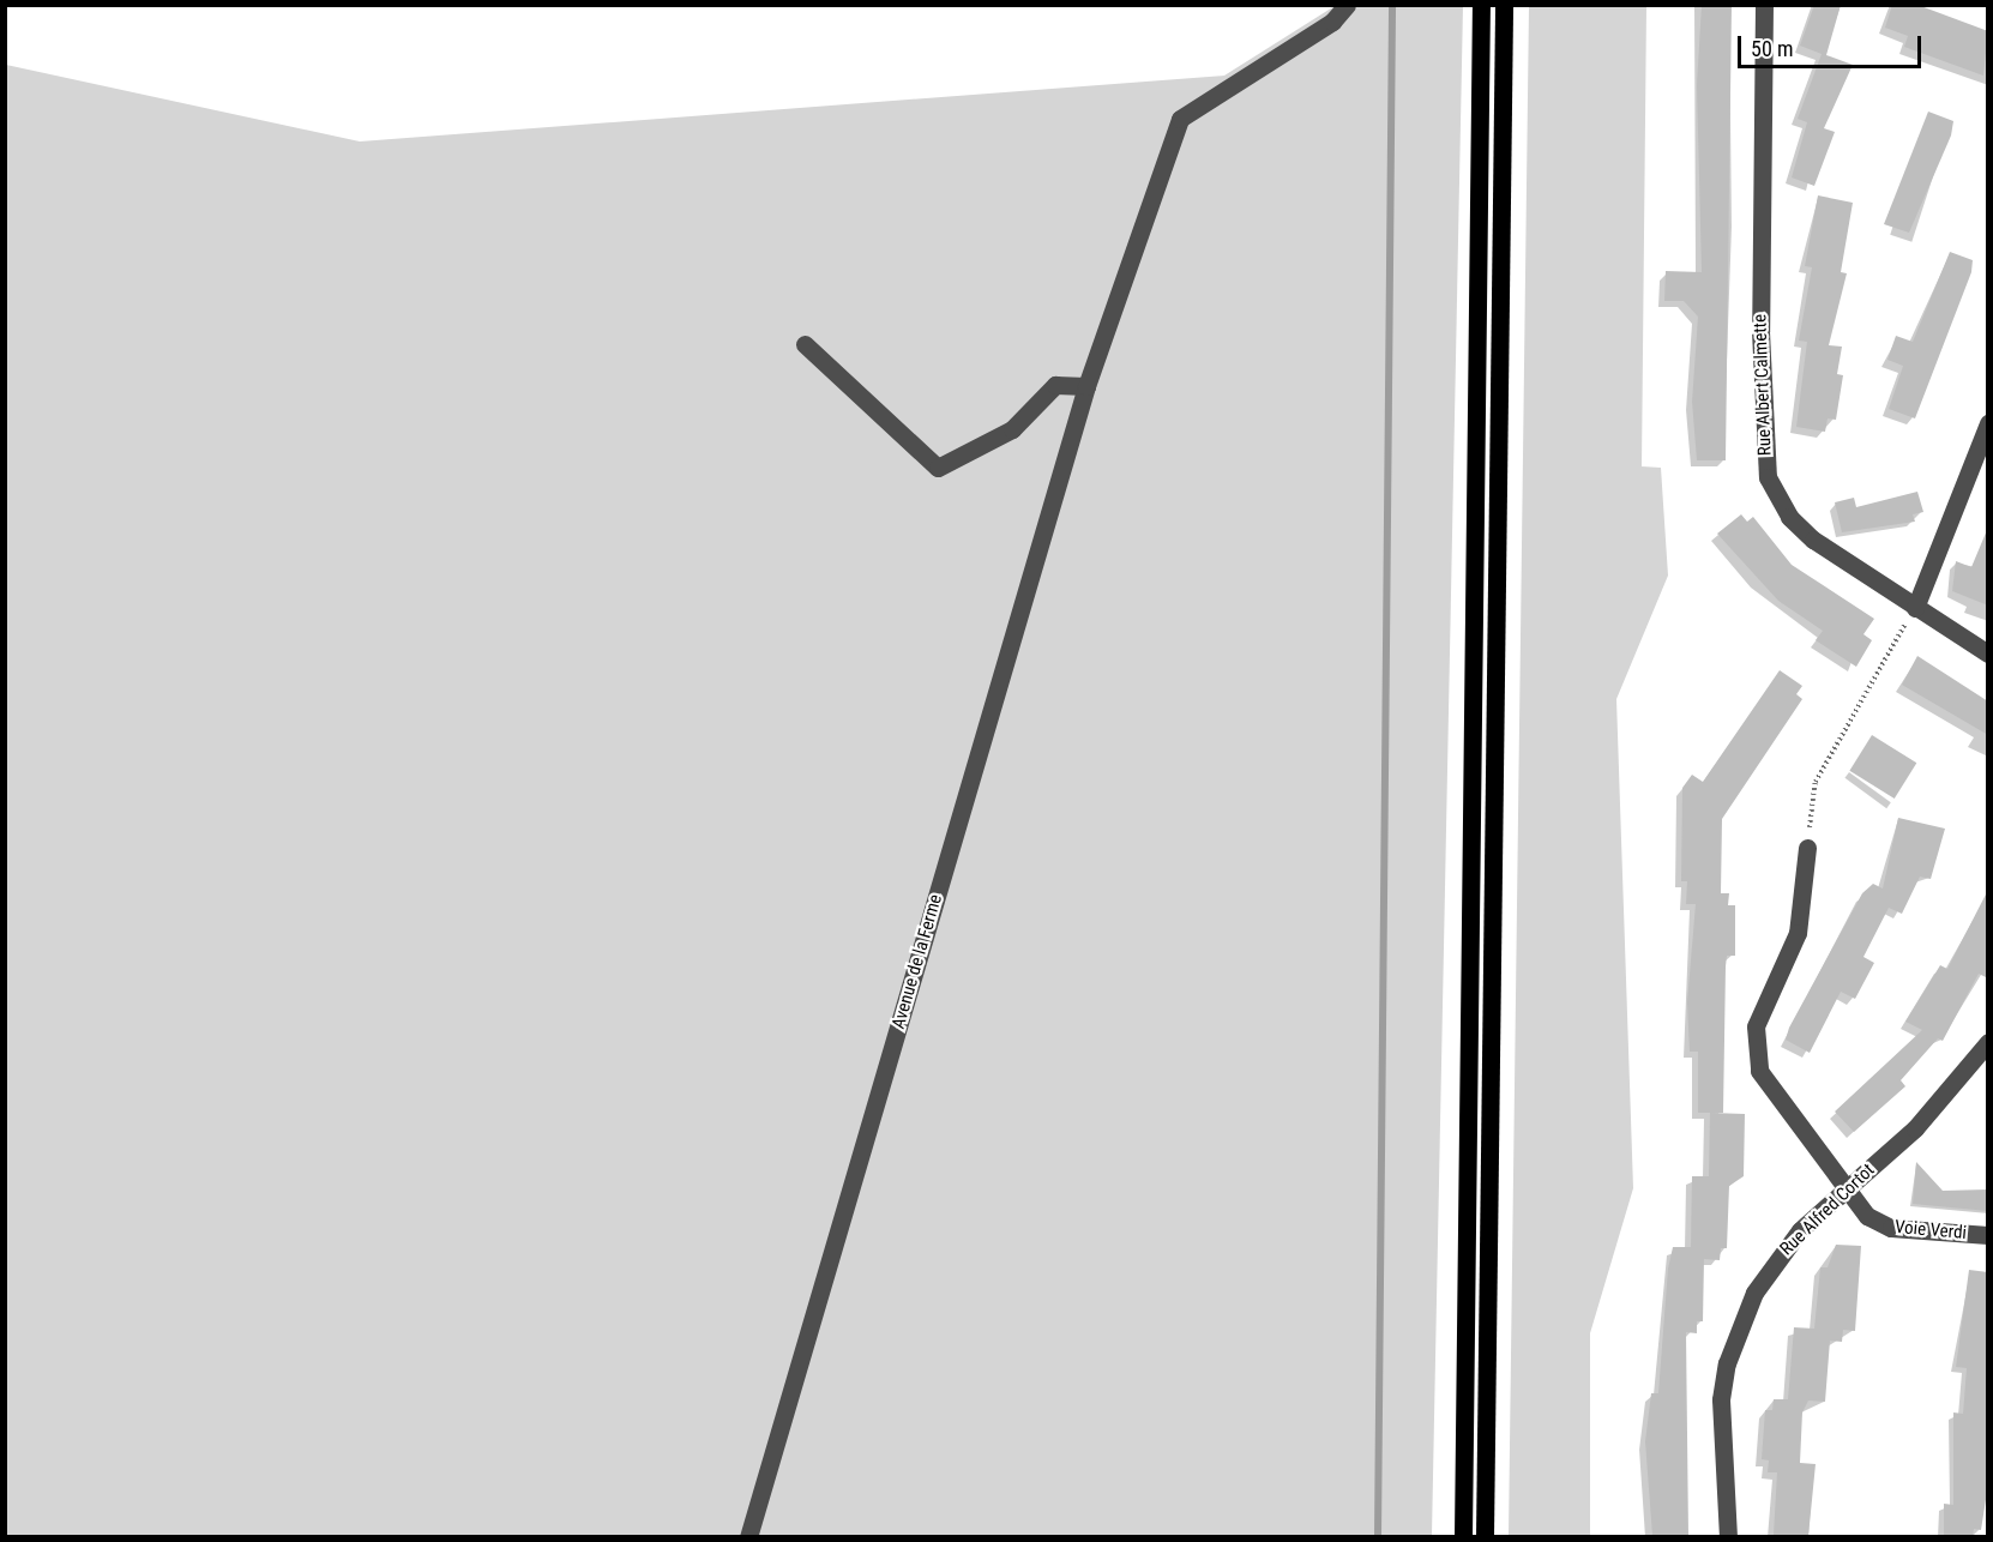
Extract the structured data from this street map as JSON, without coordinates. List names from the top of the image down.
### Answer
{
  "streets": {
    "street": [
      "Rue Albert Calmette",
      "Avenue de la Ferme",
      "Rue Alfred Cortot",
      "Voie Verdi"
    ]
  },
  "crossings": [
    ["Rue Alfred Cortot", "Voie Verdi"]
  ],
  "scale_bar": "50 m"
}
